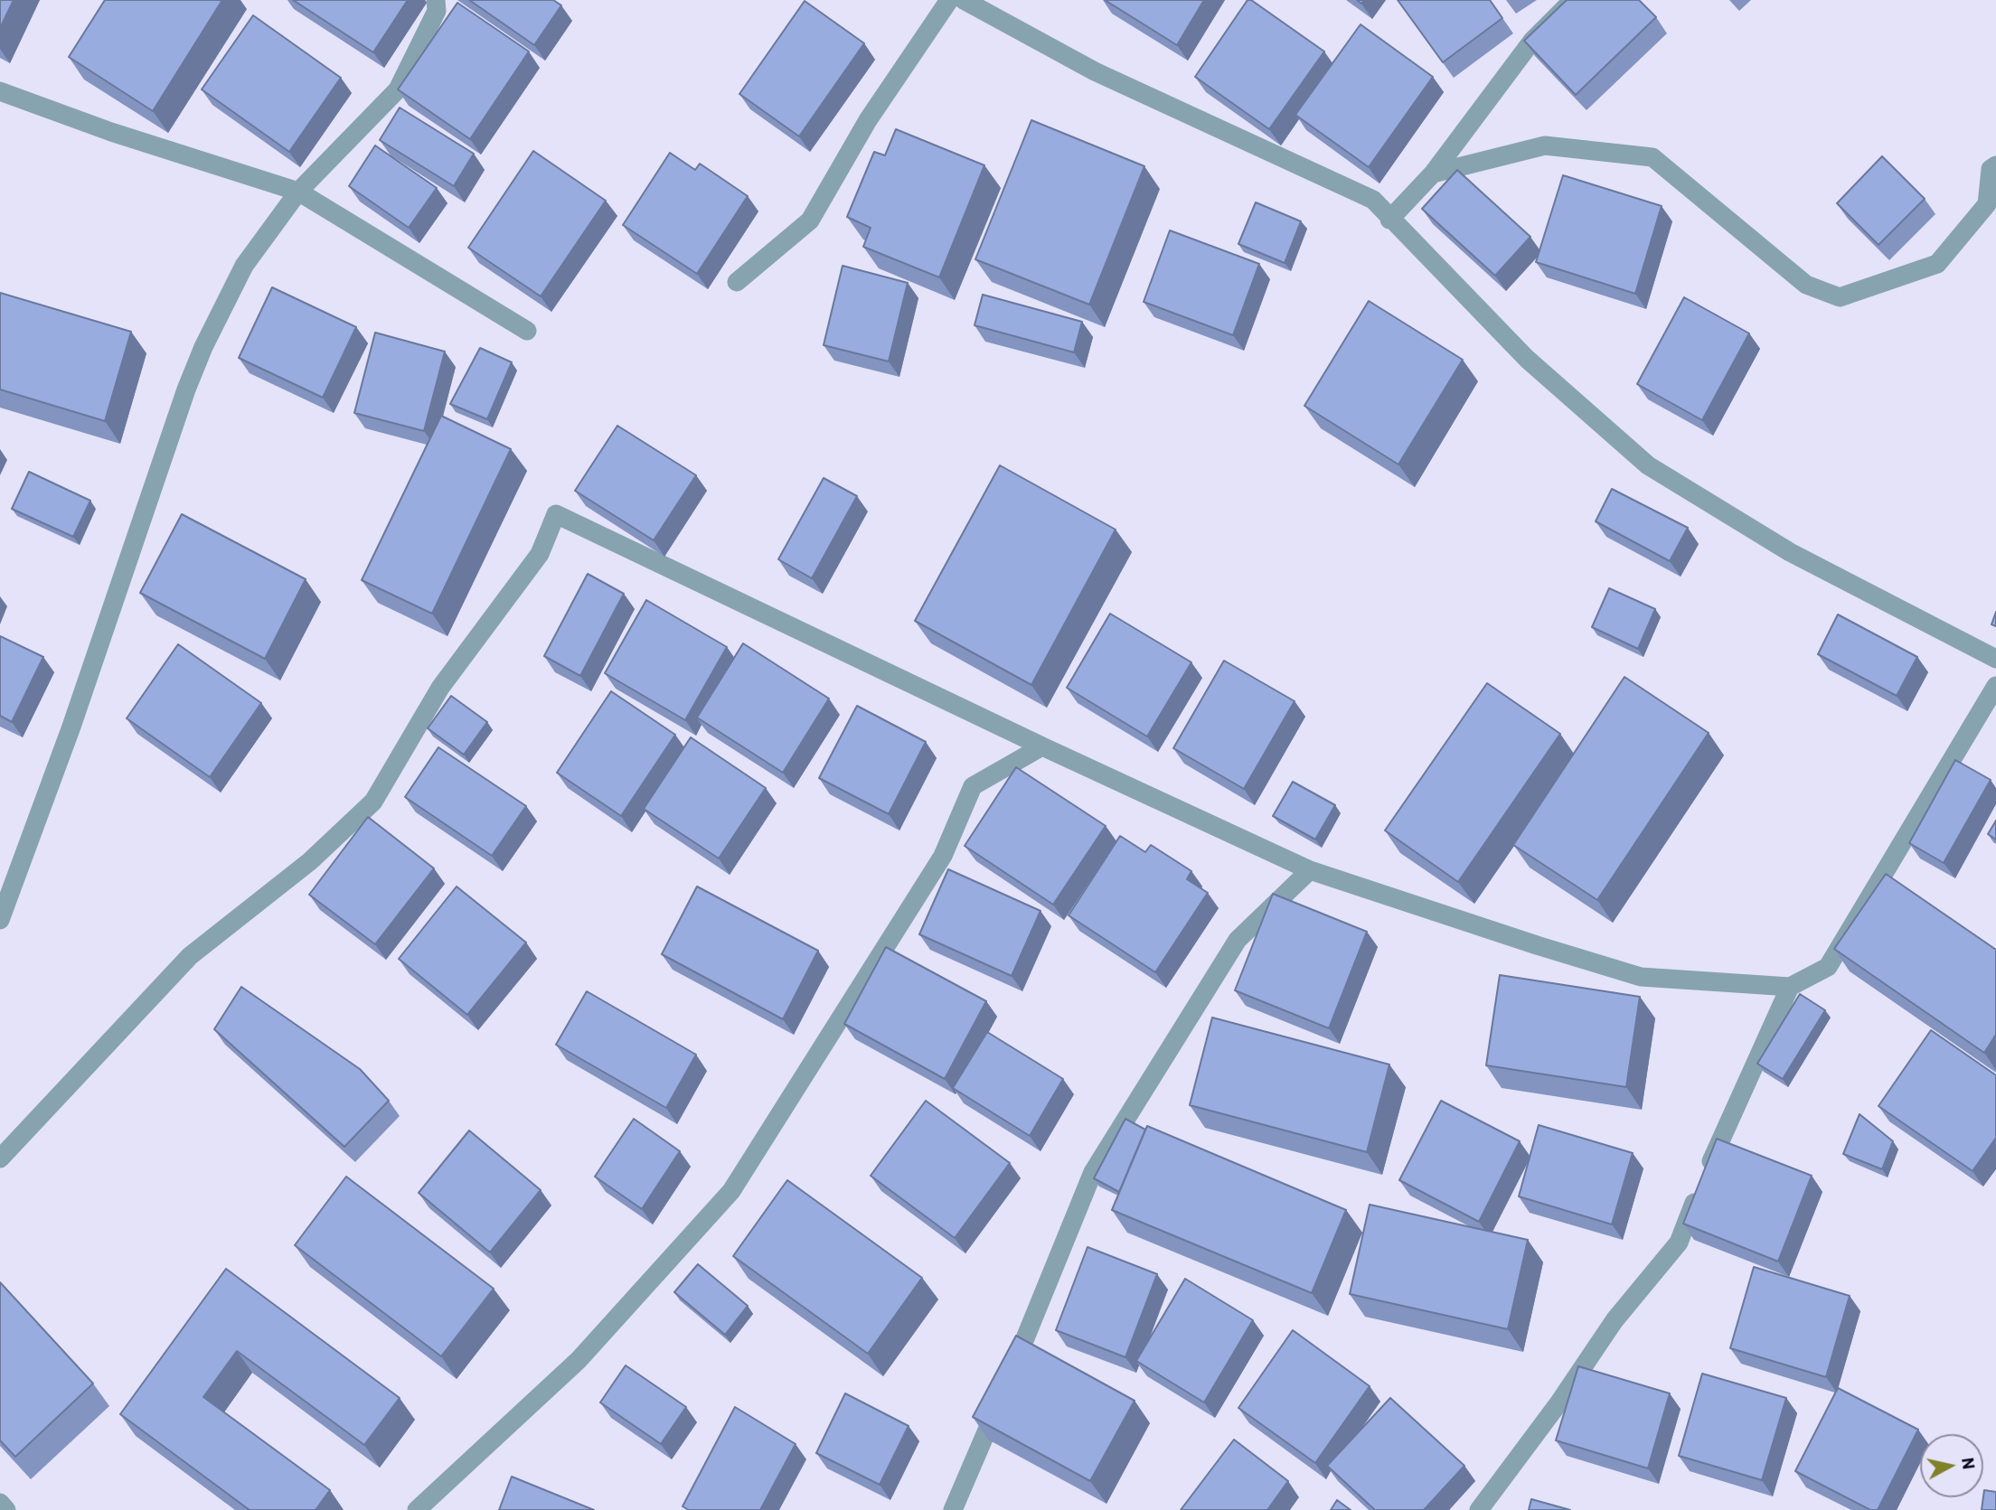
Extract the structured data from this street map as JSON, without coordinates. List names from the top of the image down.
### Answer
{
  "north": "right"
}
